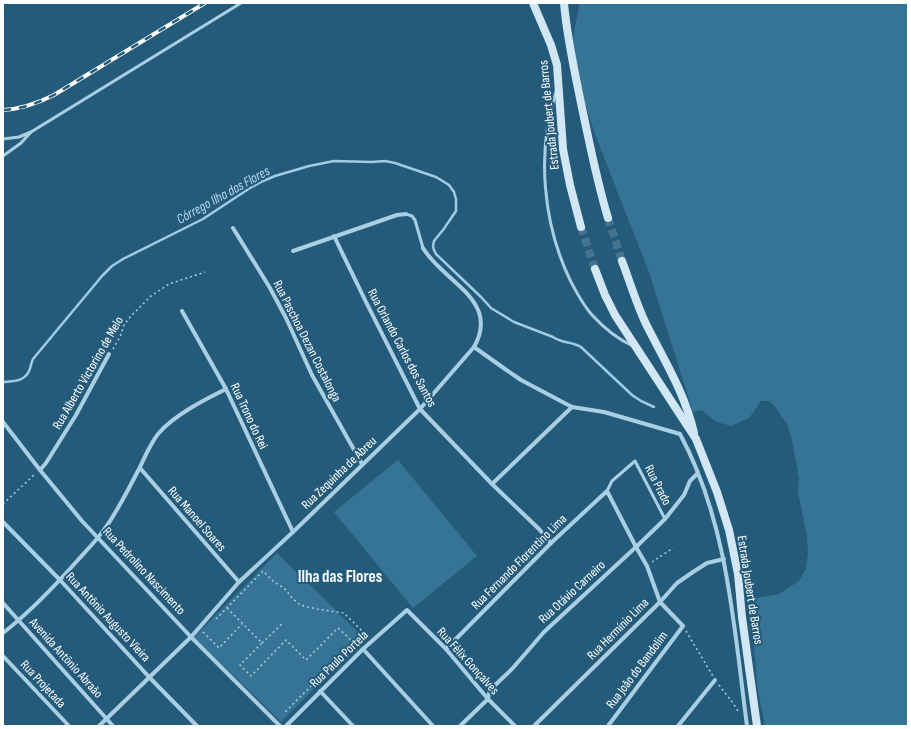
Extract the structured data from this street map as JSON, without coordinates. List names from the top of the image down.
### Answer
{
  "streets": {
    "main road": ["Estrada Joubert de Barros"],
    "street": [
      "Rua Paschoa Dezan Costalonga",
      "Rua Orlando Carlos dos Santos",
      "Rua Alberto Victorino de Melo",
      "Rua Trono do Rei",
      "Rua Zequinha de Abreu",
      "Rua Manoel Soares",
      "Rua Fernando Florentino Lima",
      "Rua Pedrolino Nascimento",
      "Rua Otávio Carneiro",
      "Rua Antônio Augusto Vieira",
      "Rua Hermínio Lima",
      "Avenida Antônio Abraão",
      "Rua Paulo Portela",
      "Rua Félix Gonçalves",
      "Rua João do Bandolim",
      "Rua Projetada"
    ],
    "lane": ["Rua Prado"]
  },
  "crossings": [
    ["Rua Paschoa Dezan Costalonga", "Rua Zequinha de Abreu"],
    ["Rua Orlando Carlos dos Santos", "Rua Zequinha de Abreu"],
    ["Rua Orlando Carlos dos Santos", "Rua Fernando Florentino Lima"],
    ["Rua Alberto Victorino de Melo", "Rua Pedrolino Nascimento"],
    ["Rua Trono do Rei", "Rua Zequinha de Abreu"],
    ["Rua Zequinha de Abreu", "Rua Manoel Soares"],
    ["Rua Zequinha de Abreu", "Rua Pedrolino Nascimento"],
    ["Rua Zequinha de Abreu", "Rua Antônio Augusto Vieira"],
    ["Rua Zequinha de Abreu", "Avenida Antônio Abraão"],
    ["Rua Prado", "Rua Fernando Florentino Lima"],
    ["Rua Prado", "Rua Otávio Carneiro"],
    ["Rua Fernando Florentino Lima", "Rua Félix Gonçalves"],
    ["Rua Otávio Carneiro", "Rua Félix Gonçalves"],
    ["Rua Hermínio Lima", "Rua João do Bandolim"],
    ["Rua Paulo Portela", "Rua Félix Gonçalves"]
  ],
  "districts": ["Ilha das Flores"],
  "water": ["Córrego Ilha das Flores"]
}
